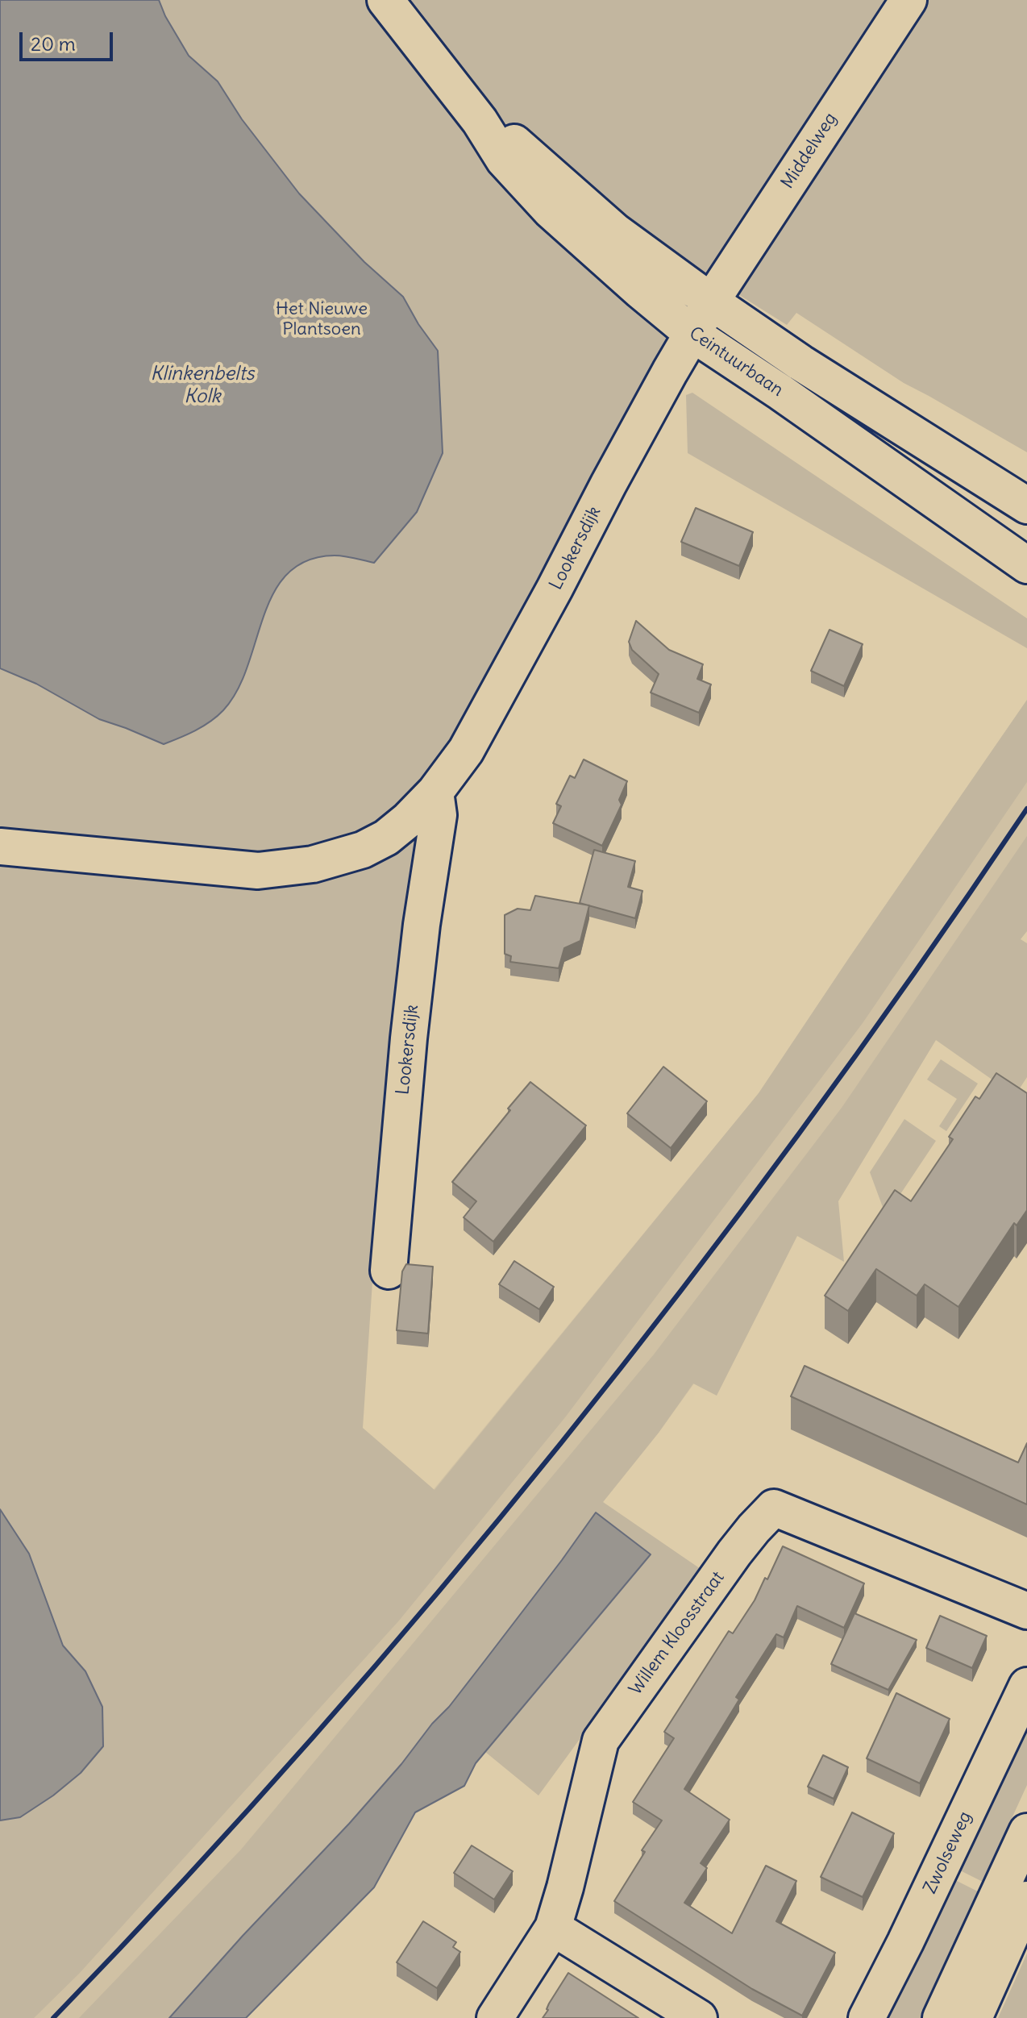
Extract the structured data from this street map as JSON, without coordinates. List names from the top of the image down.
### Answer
{
  "streets": {
    "street": [
      "Middelweg",
      "Ceintuurbaan",
      "Lookersdijk",
      "Willem Kloosstraat",
      "Zwolseweg"
    ]
  },
  "crossings": [
    ["Middelweg", "Ceintuurbaan"],
    ["Middelweg", "Lookersdijk"],
    ["Ceintuurbaan", "Lookersdijk"]
  ],
  "water": ["Klinkenbelts Kolk"],
  "parks": ["Het Nieuwe Plantsoen"],
  "scale_bar": "20 m"
}
